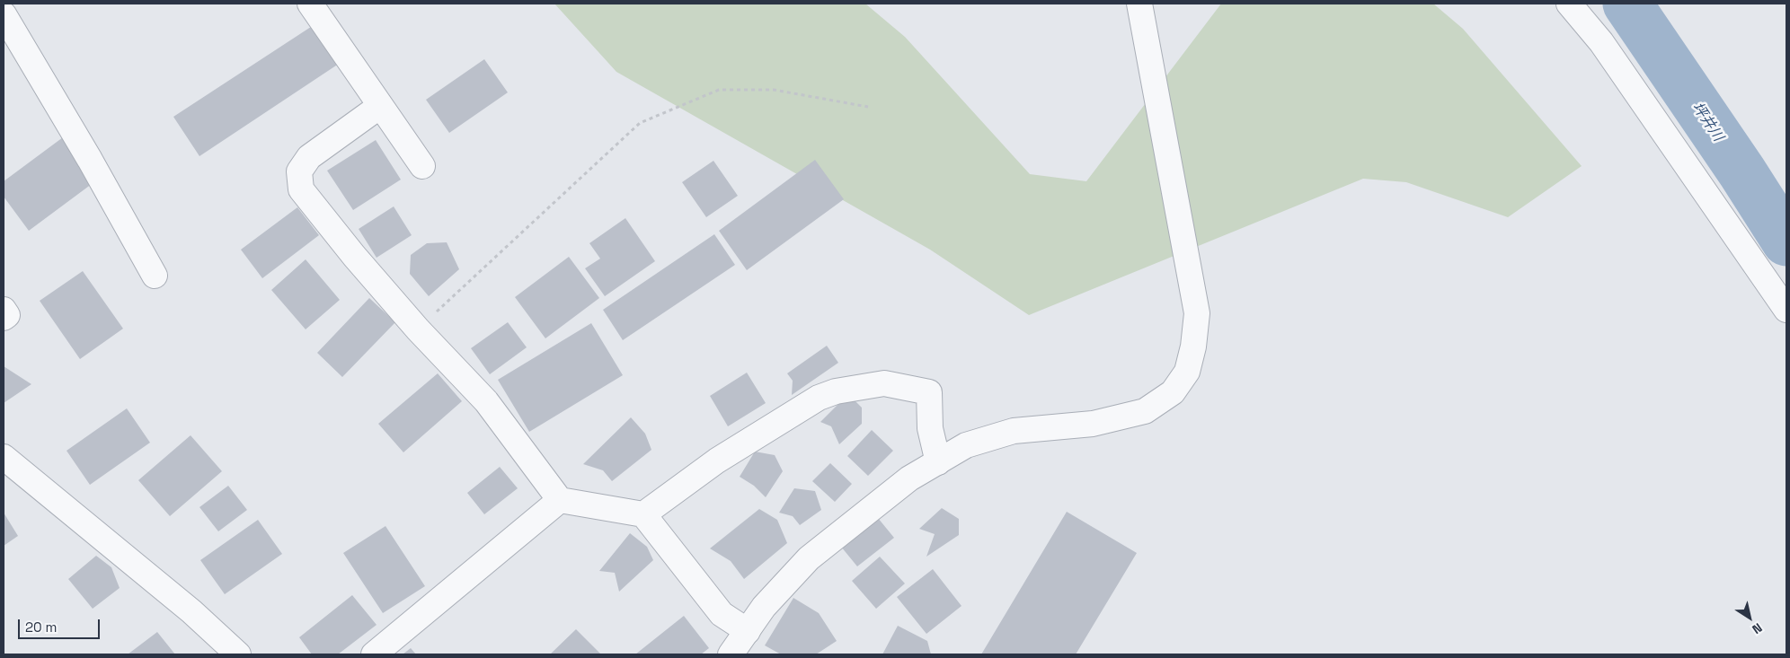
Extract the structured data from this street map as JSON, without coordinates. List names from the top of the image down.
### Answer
{
  "water": ["坪井川"],
  "scale_bar": "20 m",
  "north": "bottom right"
}
